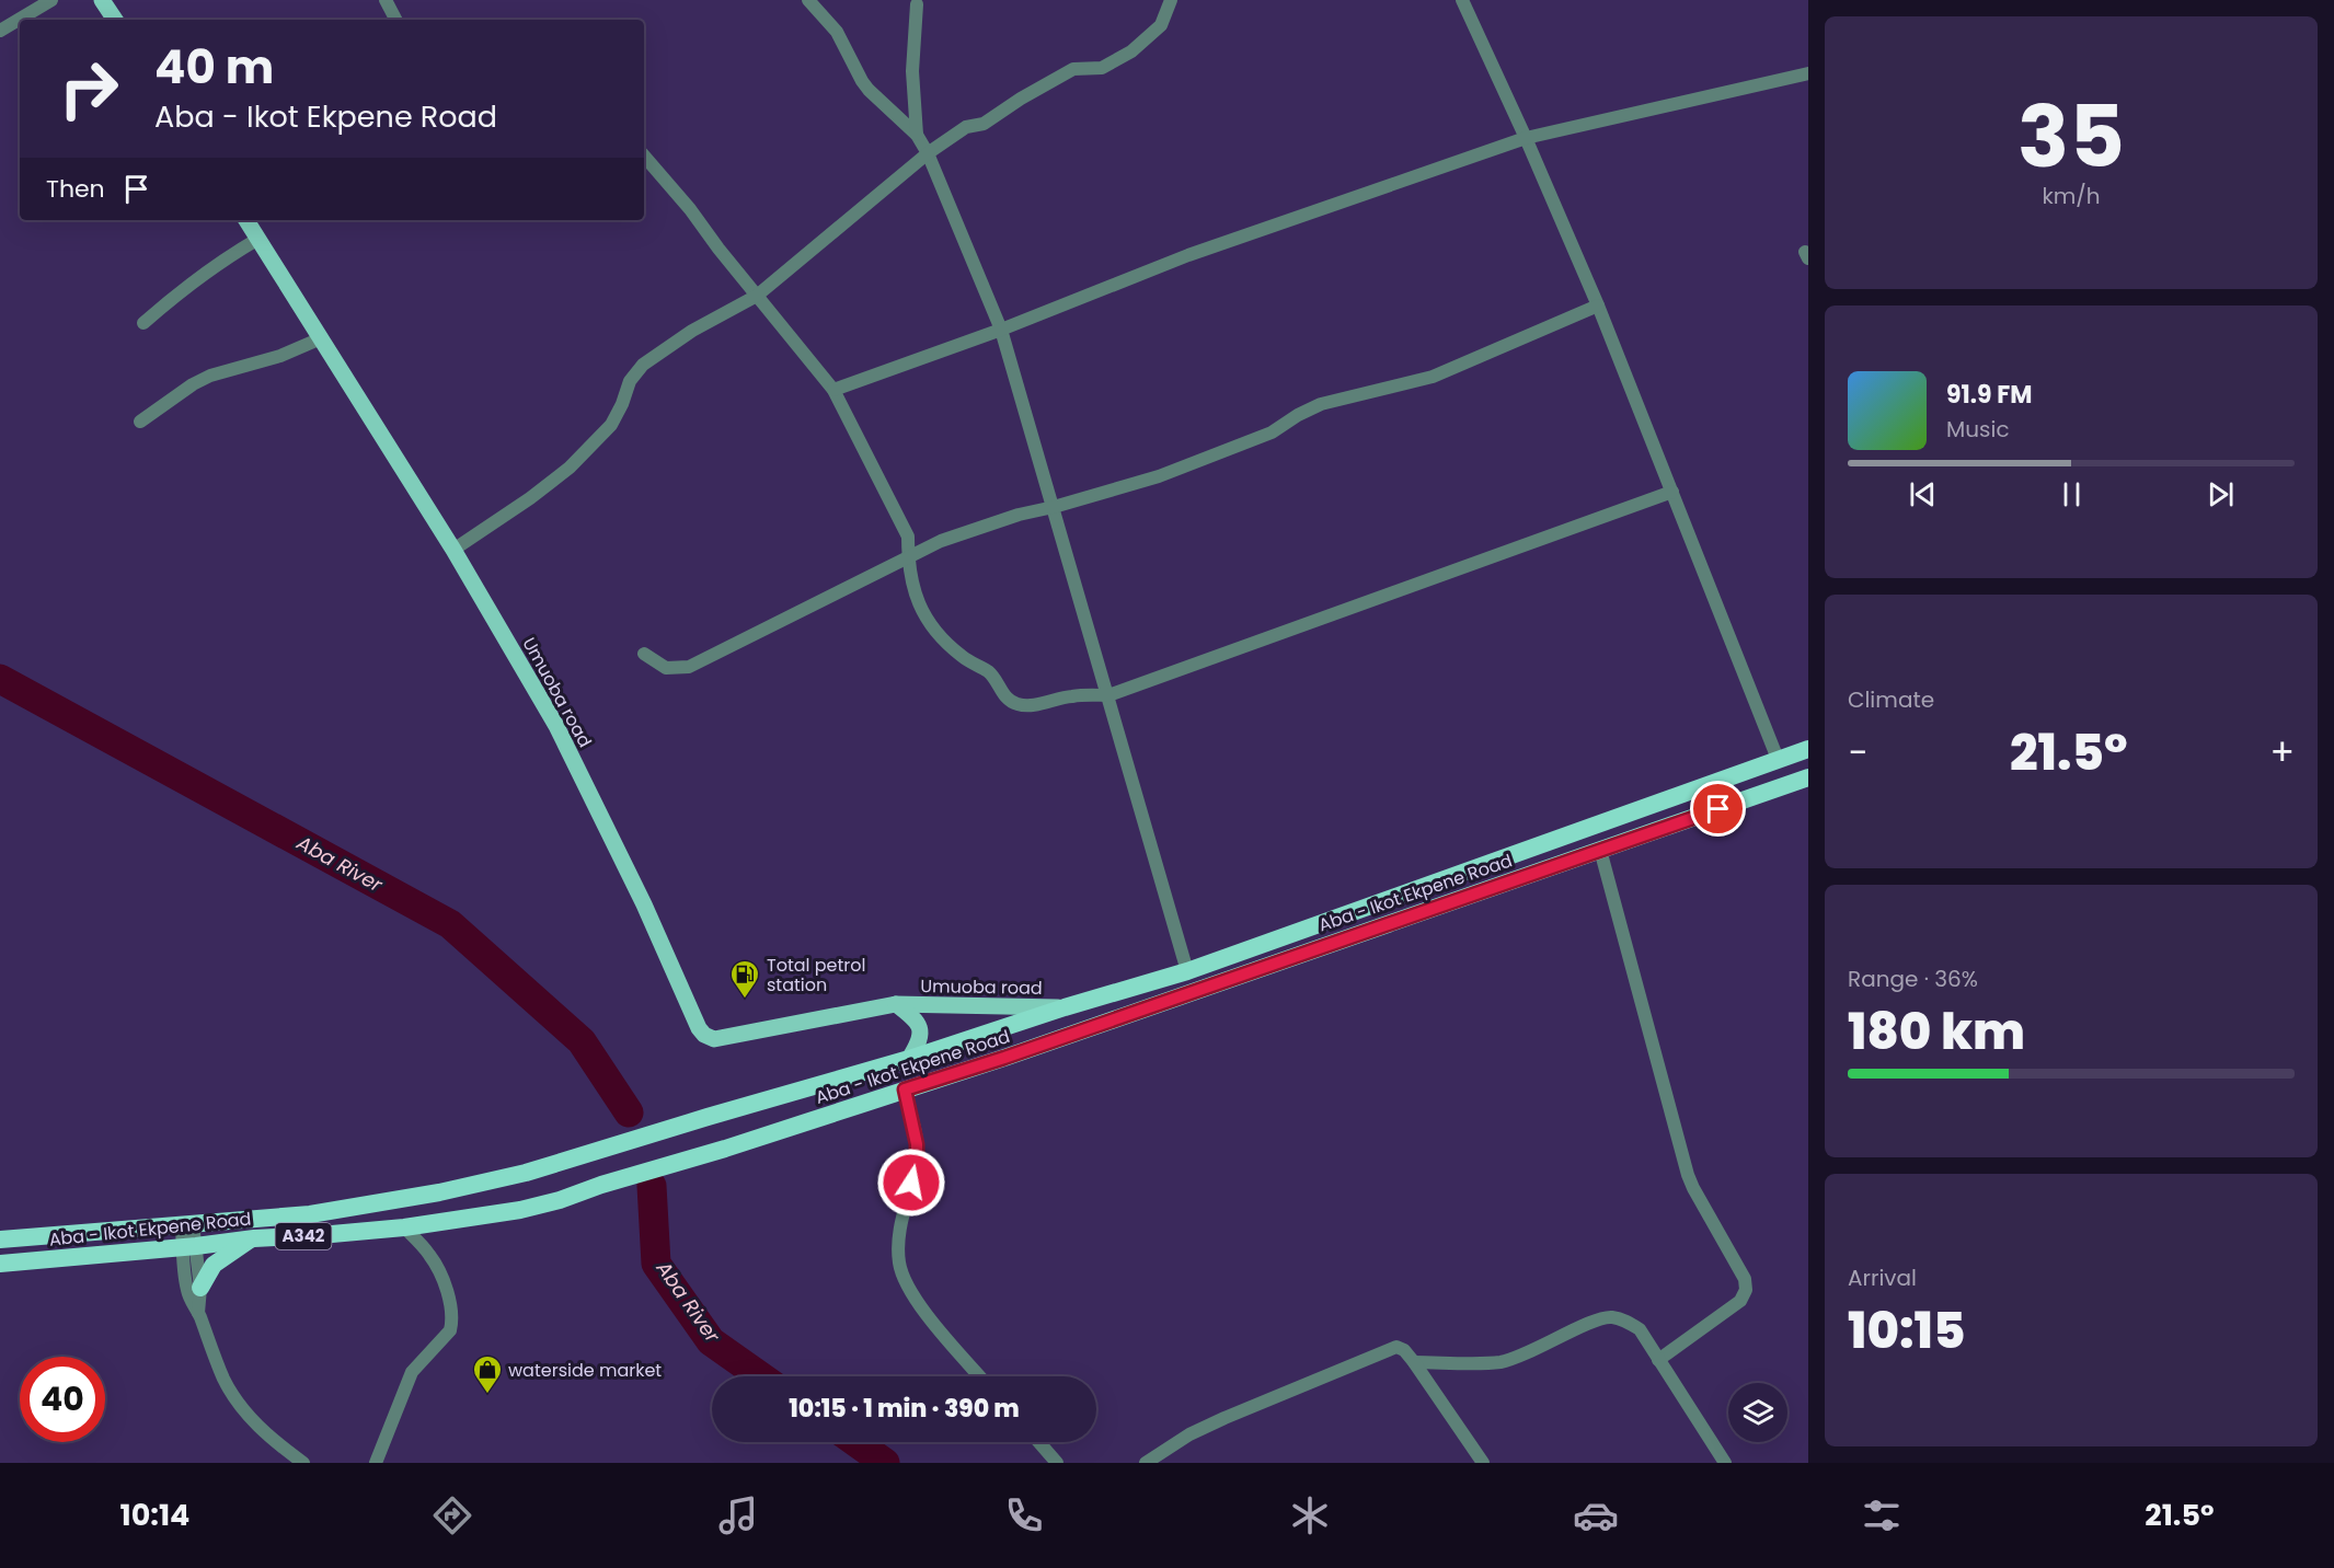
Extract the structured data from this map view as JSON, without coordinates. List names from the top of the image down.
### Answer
{
  "streets": {
    "highway": ["Aba - Ikot Ekpene Road", "A342"],
    "main road": ["Umuoba road"]
  },
  "crossings": [
    ["Umuoba road", "Aba - Ikot Ekpene Road"]
  ],
  "water": ["Aba River"],
  "places": {
    "fuel station": ["Total petrol station"],
    "shop": ["waterside market"]
  },
  "page": {
    "tile": [
      ["35", "km/h"],
      "Climate",
      ["Range · 36%", "180 km"],
      ["Arrival", "10:15"]
    ],
    "turn": ["40 m", "Aba - Ikot Ekpene Road"],
    "then": "Then",
    "song": ["91.9 FM", "Music"],
    "heat": ["−", "21.5°", "+"],
    "limit": "40",
    "trip": "10:15 · 1 min · 390 m",
    "tabs": ["10:14", "21.5°"]
  }
}
